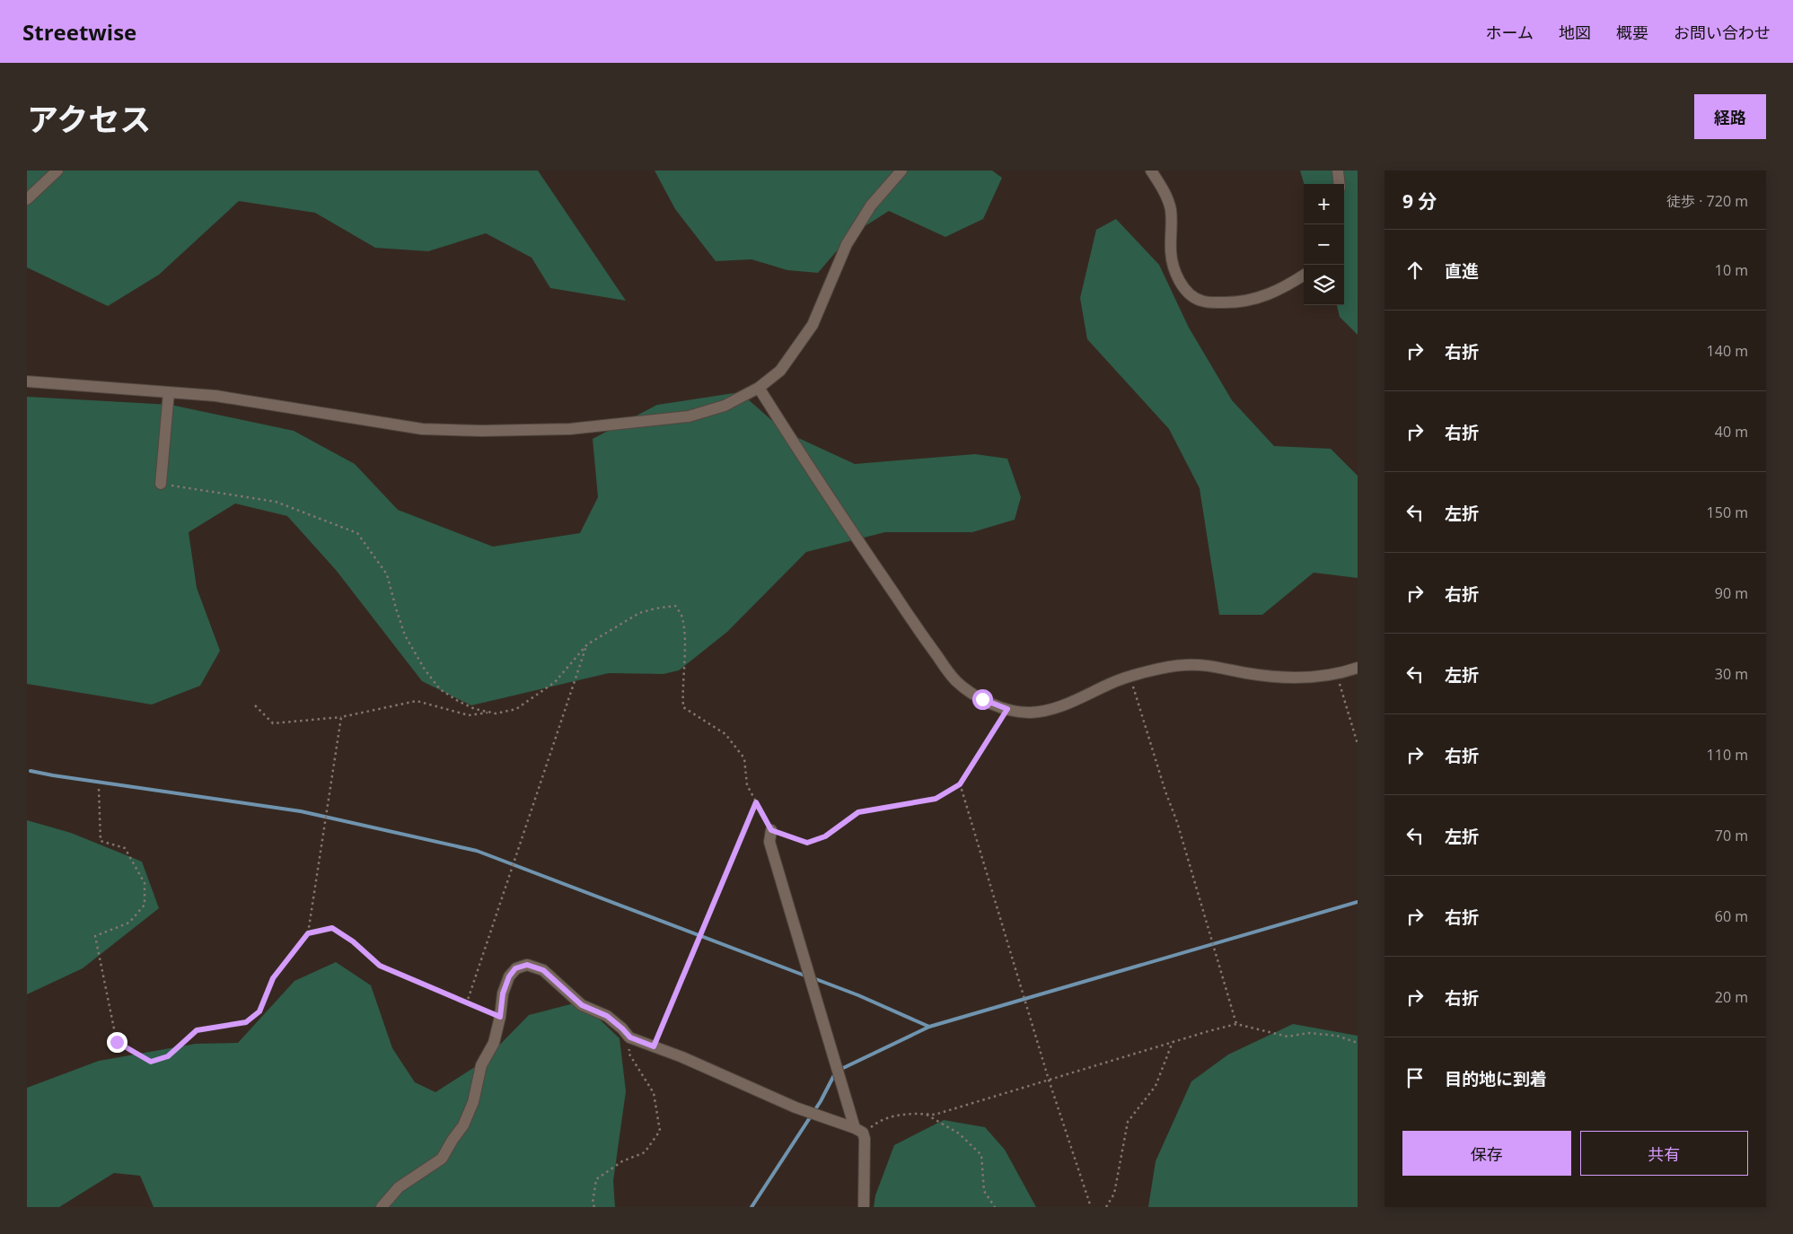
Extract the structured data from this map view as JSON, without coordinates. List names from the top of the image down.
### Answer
{
  "page": {
    "header": "Streetwise",
    "nav": [
      "ホーム",
      "地図",
      "概要",
      "お問い合わせ"
    ],
    "title": "アクセス",
    "buttons": [
      "経路",
      ["保存", "共有"]
    ],
    "heading": ["9 分", "徒歩 · 720 m"],
    "map_buttons": ["+", "−"],
    "list": [
      ["直進", "10 m"],
      ["右折", "140 m"],
      ["右折", "40 m"],
      ["左折", "150 m"],
      ["右折", "90 m"],
      ["左折", "30 m"],
      ["右折", "110 m"],
      ["左折", "70 m"],
      ["右折", "60 m"],
      ["右折", "20 m"],
      "目的地に到着"
    ]
  }
}
